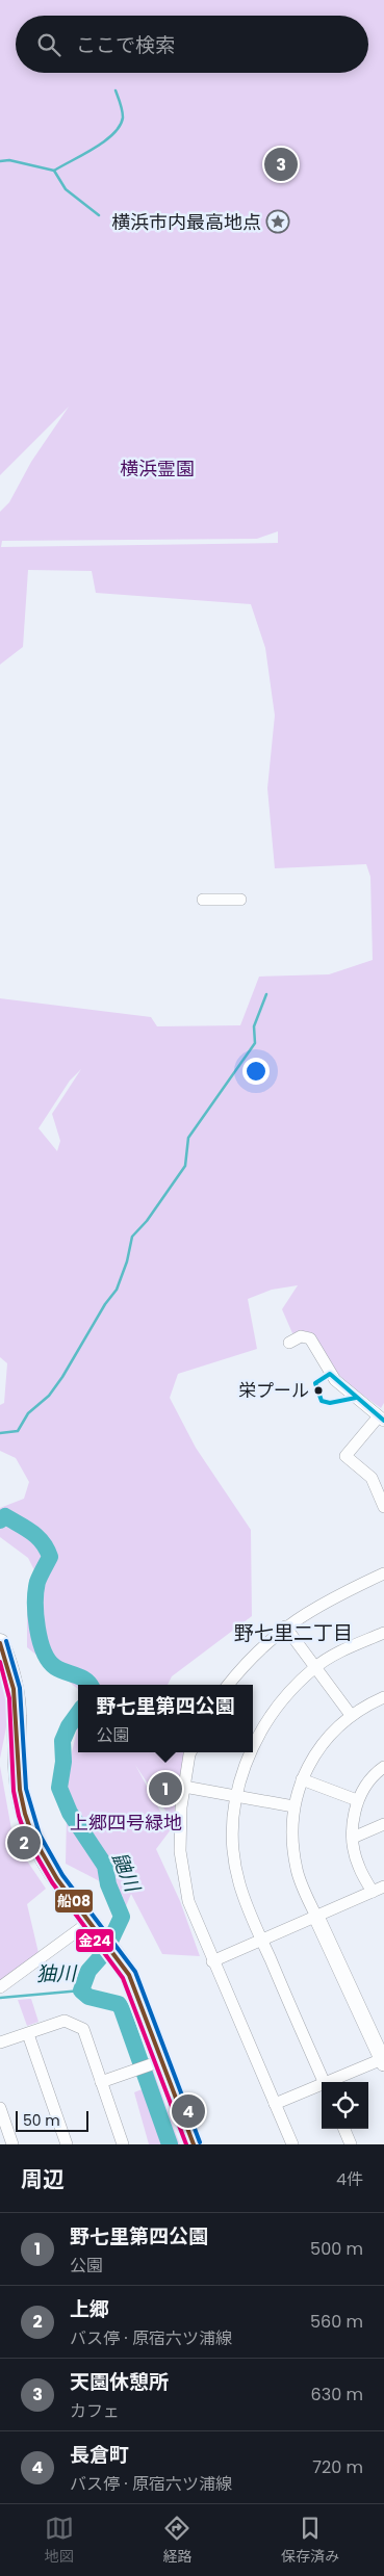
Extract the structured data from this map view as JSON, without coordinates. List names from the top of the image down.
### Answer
{
  "districts": ["野七里二丁目"],
  "water": ["鼬川", "㹨川"],
  "parks": ["横浜霊園", "上郷四号緑地"],
  "places": {
    "place": ["横浜市内最高地点"],
    "other": ["栄プール"]
  },
  "lines": ["transit line 船08", "transit line 金24"],
  "scale_bar": "50 m",
  "page": {
    "search": "ここで検索",
    "pins": [
      "3",
      "1",
      "2",
      "4"
    ],
    "popup": ["野七里第四公園", "公園"],
    "scale": "50 m",
    "heading": ["周辺", "4件"],
    "list": [
      {
        "mark": "1",
        "name": "野七里第四公園",
        "note": "公園",
        "value": "500 m"
      },
      {
        "mark": "2",
        "name": "上郷",
        "note": "バス停 · 原宿六ツ浦線",
        "value": "560 m"
      },
      {
        "mark": "3",
        "name": "天園休憩所",
        "note": "カフェ",
        "value": "630 m"
      },
      {
        "mark": "4",
        "name": "長倉町",
        "note": "バス停 · 原宿六ツ浦線",
        "value": "720 m"
      }
    ],
    "nav": ["地図", "経路", "保存済み"]
  }
}
